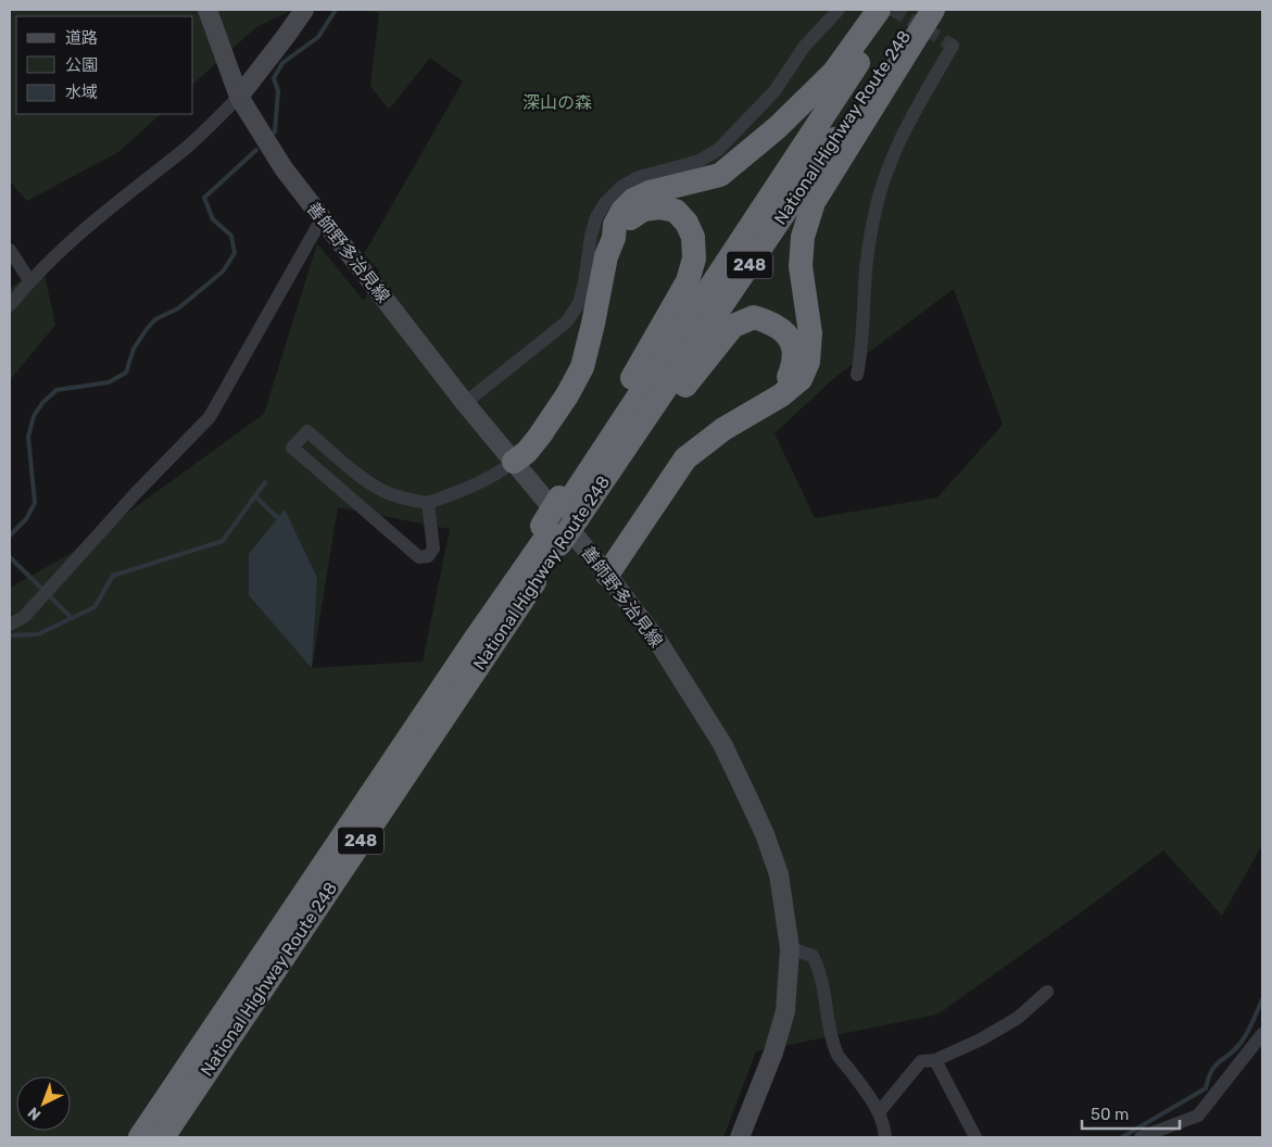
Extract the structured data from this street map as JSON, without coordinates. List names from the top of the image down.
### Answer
{
  "streets": {
    "highway": ["National Highway Route 248", "248"],
    "main road": ["善師野多治見線"]
  },
  "parks": ["深山の森"],
  "legend": ["道路", "公園", "水域"],
  "scale_bar": "50 m",
  "north": "bottom left"
}
